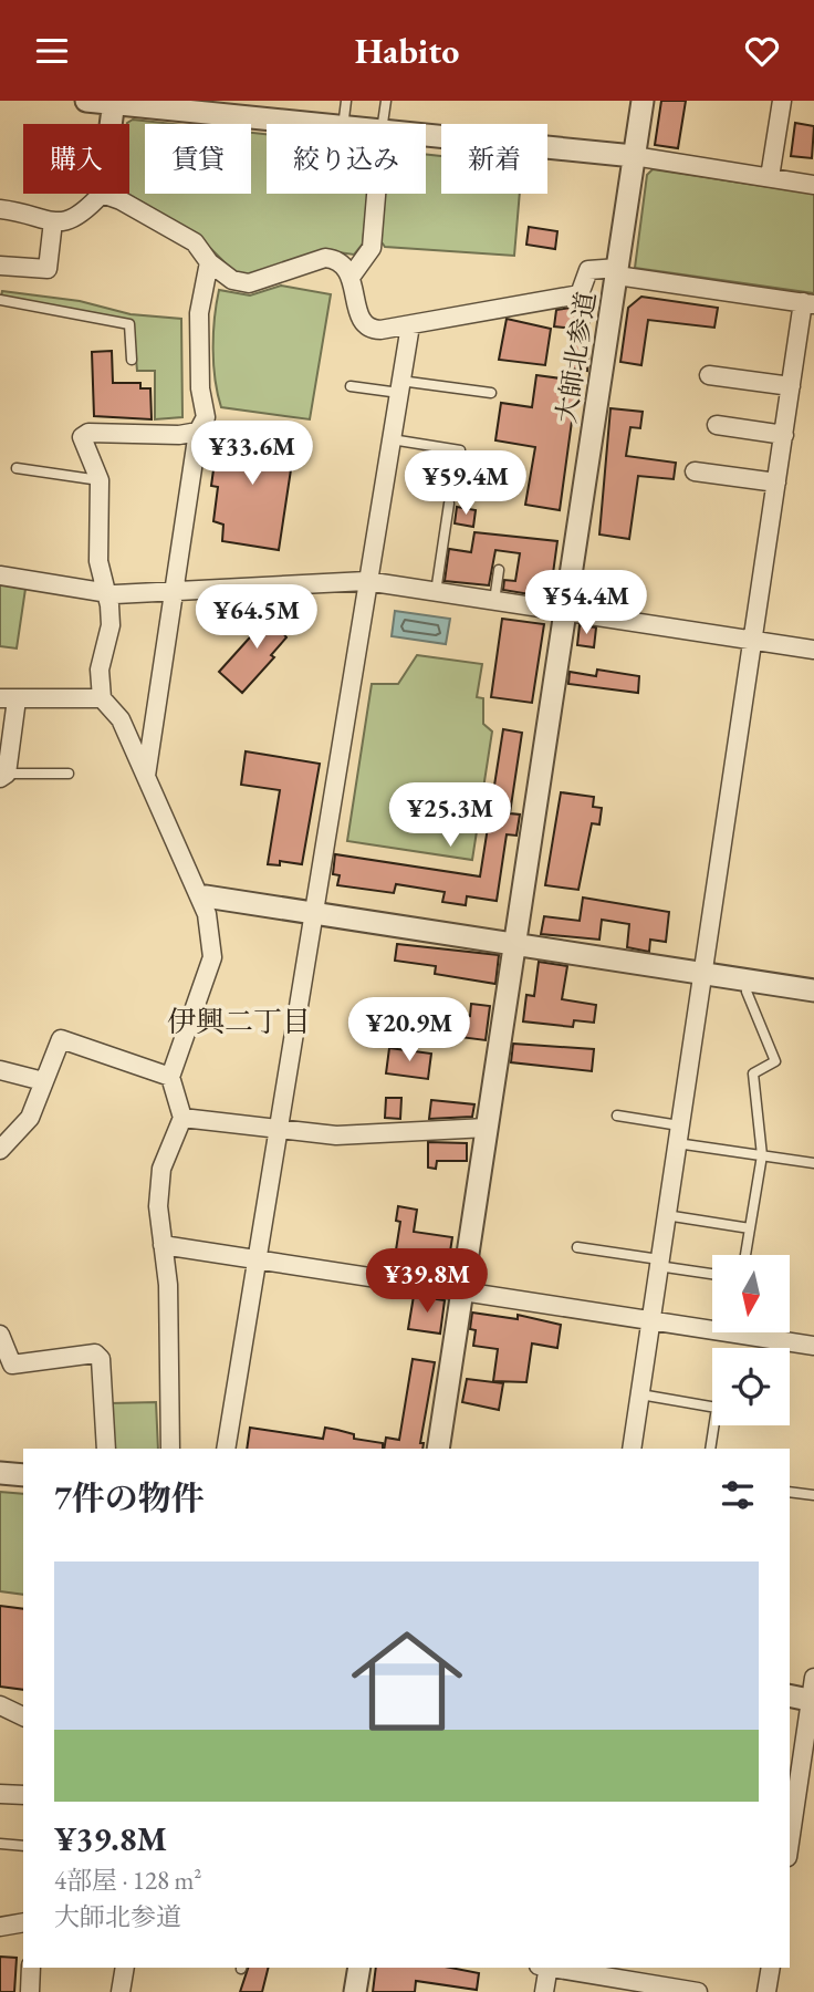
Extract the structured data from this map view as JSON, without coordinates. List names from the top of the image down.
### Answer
{
  "streets": {
    "street": ["大師北参道"]
  },
  "districts": ["伊興二丁目"],
  "north": "bottom",
  "page": {
    "header": "Habito",
    "chip": [
      "購入",
      "賃貸",
      "絞り込み",
      "新着"
    ],
    "price": [
      "¥33.6M",
      "¥59.4M",
      "¥54.4M",
      "¥64.5M",
      "¥25.3M",
      "¥20.9M",
      "¥39.8M"
    ],
    "heading": "7件の物件",
    "list": [
      {
        "name": "¥39.8M",
        "note": "4部屋 · 128 m² · 大師北参道"
      }
    ]
  }
}
